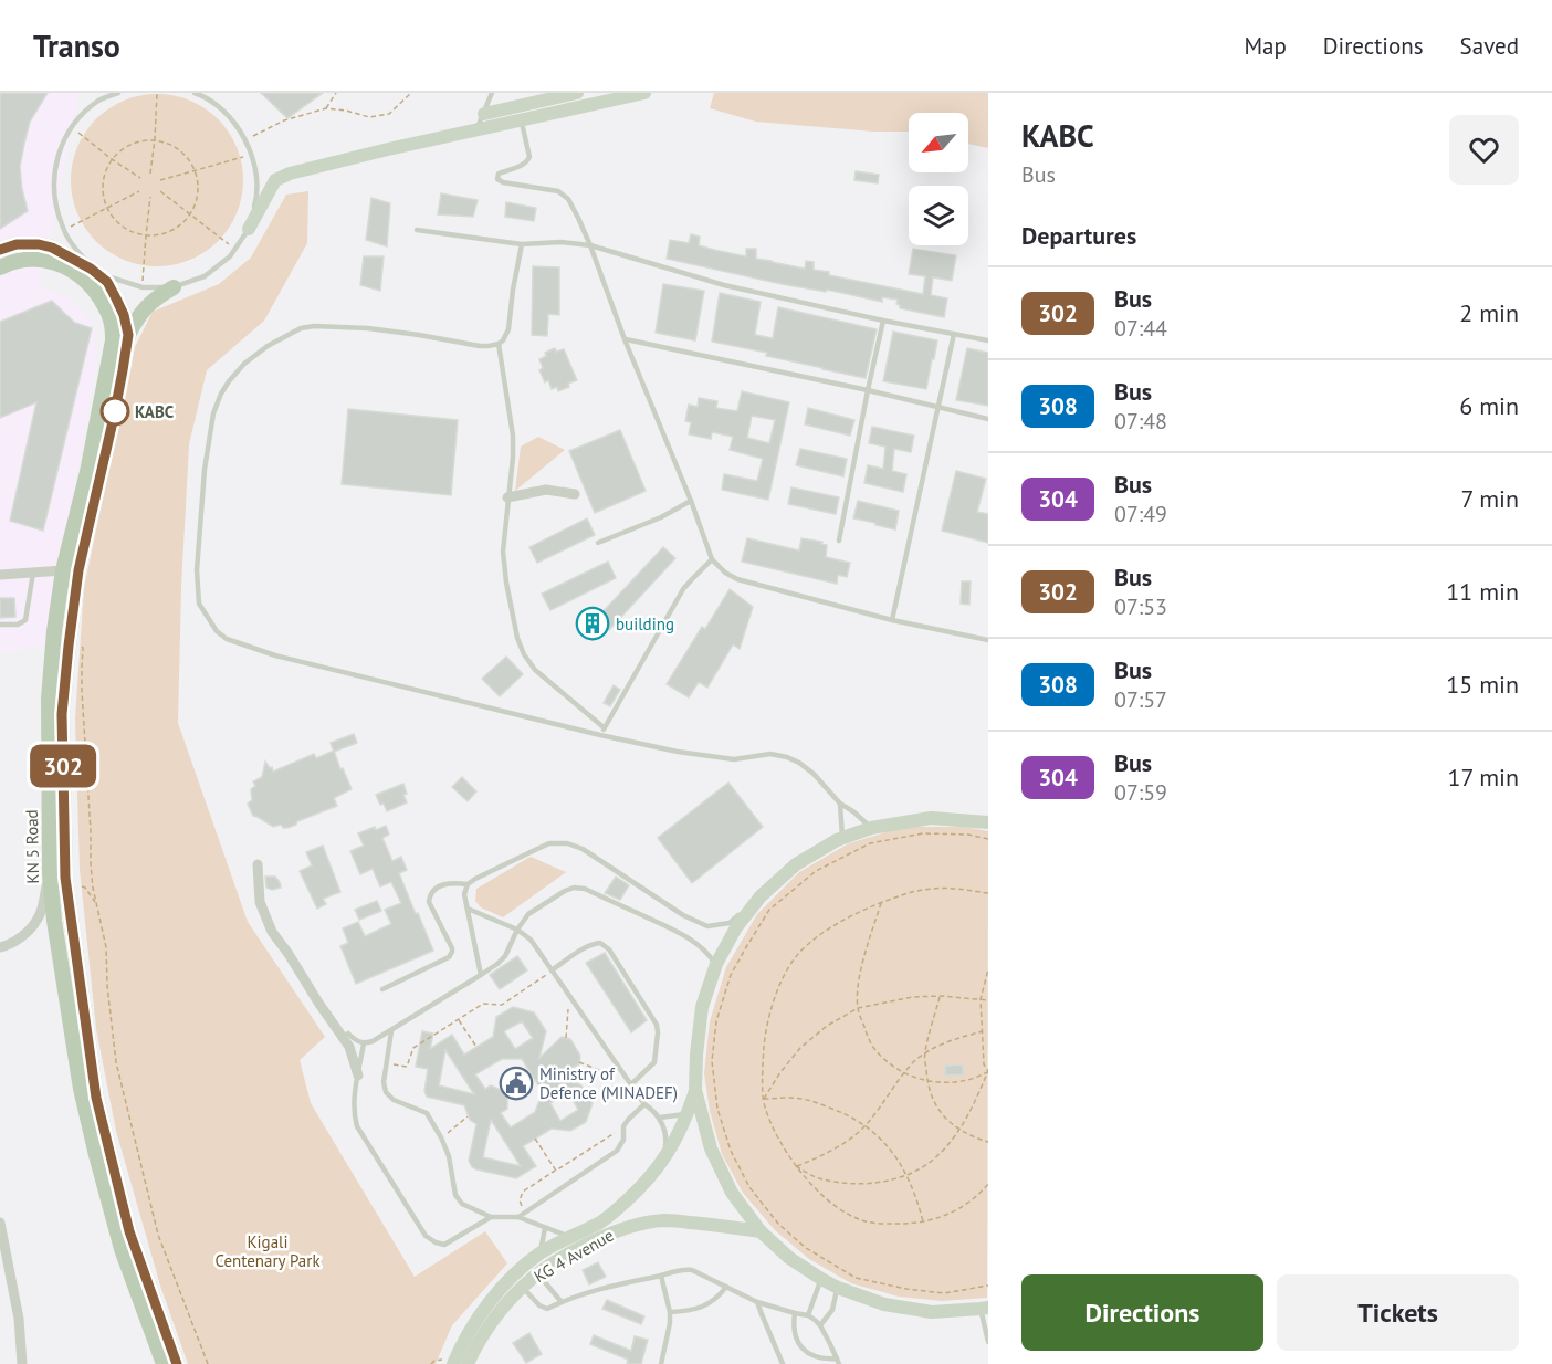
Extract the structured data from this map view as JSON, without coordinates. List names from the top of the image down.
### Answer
{
  "streets": {
    "main road": ["KN 5 Road", "KG 4 Avenue"]
  },
  "parks": ["Kigali Centenary Park"],
  "places": {
    "other": ["KABC"],
    "building": ["building"],
    "public building": ["Ministry of Defence (MINADEF)"]
  },
  "lines": ["bus line 302"],
  "north": "bottom left",
  "page": {
    "header": "Transo",
    "nav": ["Map", "Directions", "Saved"],
    "on_map": "302",
    "heading": [
      ["KABC", "Bus"],
      "Departures"
    ],
    "list": [
      {
        "mark": "302",
        "name": "Bus",
        "note": "07:44",
        "value": "2 min"
      },
      {
        "mark": "308",
        "name": "Bus",
        "note": "07:48",
        "value": "6 min"
      },
      {
        "mark": "304",
        "name": "Bus",
        "note": "07:49",
        "value": "7 min"
      },
      {
        "mark": "302",
        "name": "Bus",
        "note": "07:53",
        "value": "11 min"
      },
      {
        "mark": "308",
        "name": "Bus",
        "note": "07:57",
        "value": "15 min"
      },
      {
        "mark": "304",
        "name": "Bus",
        "note": "07:59",
        "value": "17 min"
      }
    ],
    "buttons": ["Directions", "Tickets"]
  }
}
